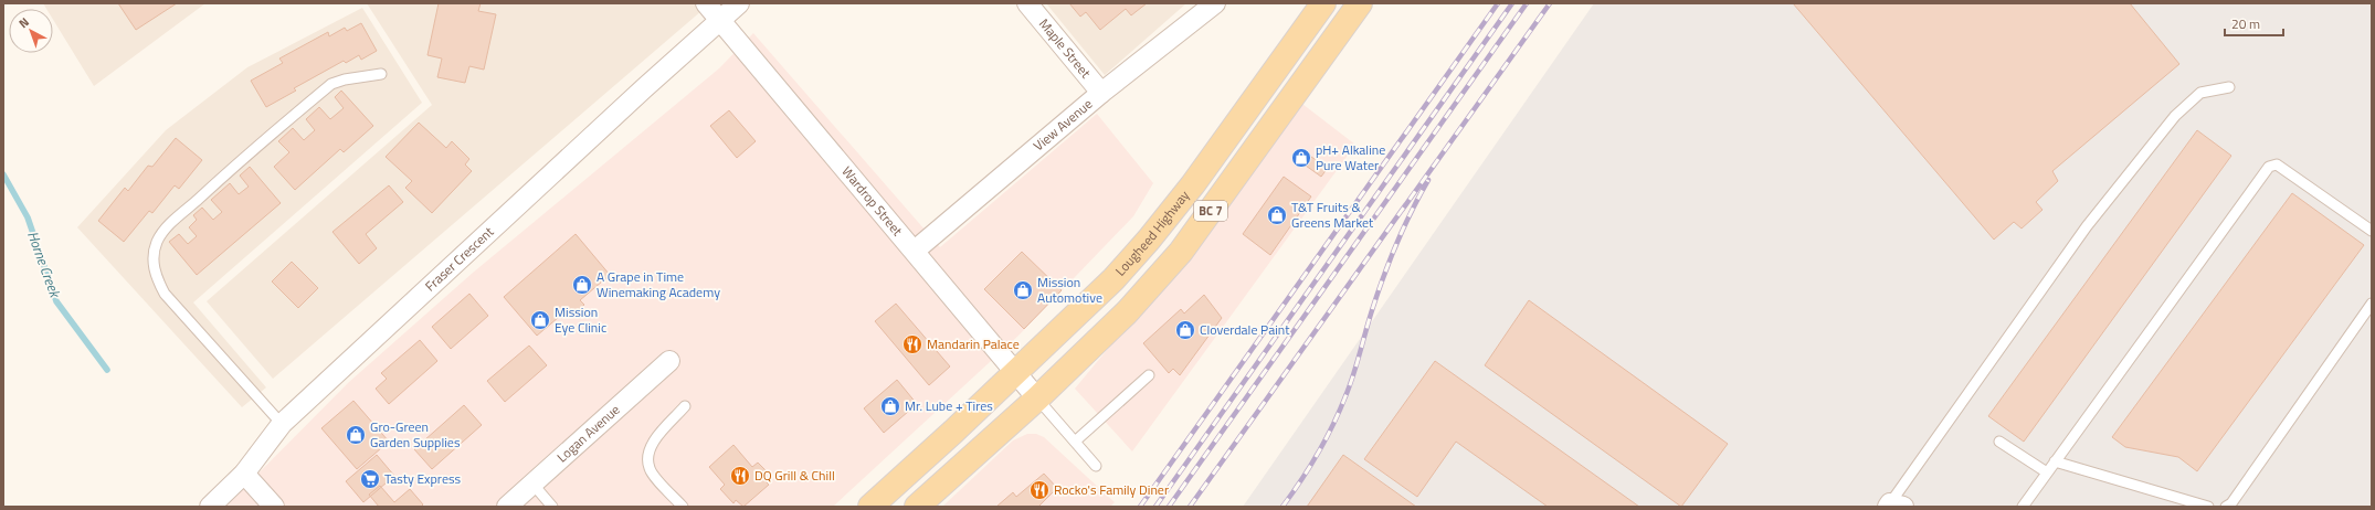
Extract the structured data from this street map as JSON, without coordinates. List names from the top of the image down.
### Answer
{
  "streets": {
    "main road": ["BC 7", "Lougheed Highway"],
    "street": [
      "Maple Street",
      "View Avenue",
      "Wardrop Street",
      "Fraser Crescent",
      "Logan Avenue"
    ]
  },
  "crossings": [
    ["Maple Street", "View Avenue"],
    ["View Avenue", "Wardrop Street"],
    ["Wardrop Street", "BC 7"],
    ["Wardrop Street", "Lougheed Highway"],
    ["Wardrop Street", "Fraser Crescent"]
  ],
  "water": ["Horne Creek"],
  "places": {
    "shop": [
      "pH+ Alkaline Pure Water",
      "T&T Fruits & Greens Market",
      "A Grape in Time Winemaking Academy",
      "Mission Automotive",
      "Mission Eye Clinic",
      "Cloverdale Paint",
      "Mr. Lube + Tires",
      "Gro-Green Garden Supplies"
    ],
    "restaurant": ["Mandarin Palace", "DQ Grill & Chill", "Rocko's Family Diner"],
    "supermarket": ["Tasty Express"]
  },
  "scale_bar": "20 m",
  "north": "top left"
}
